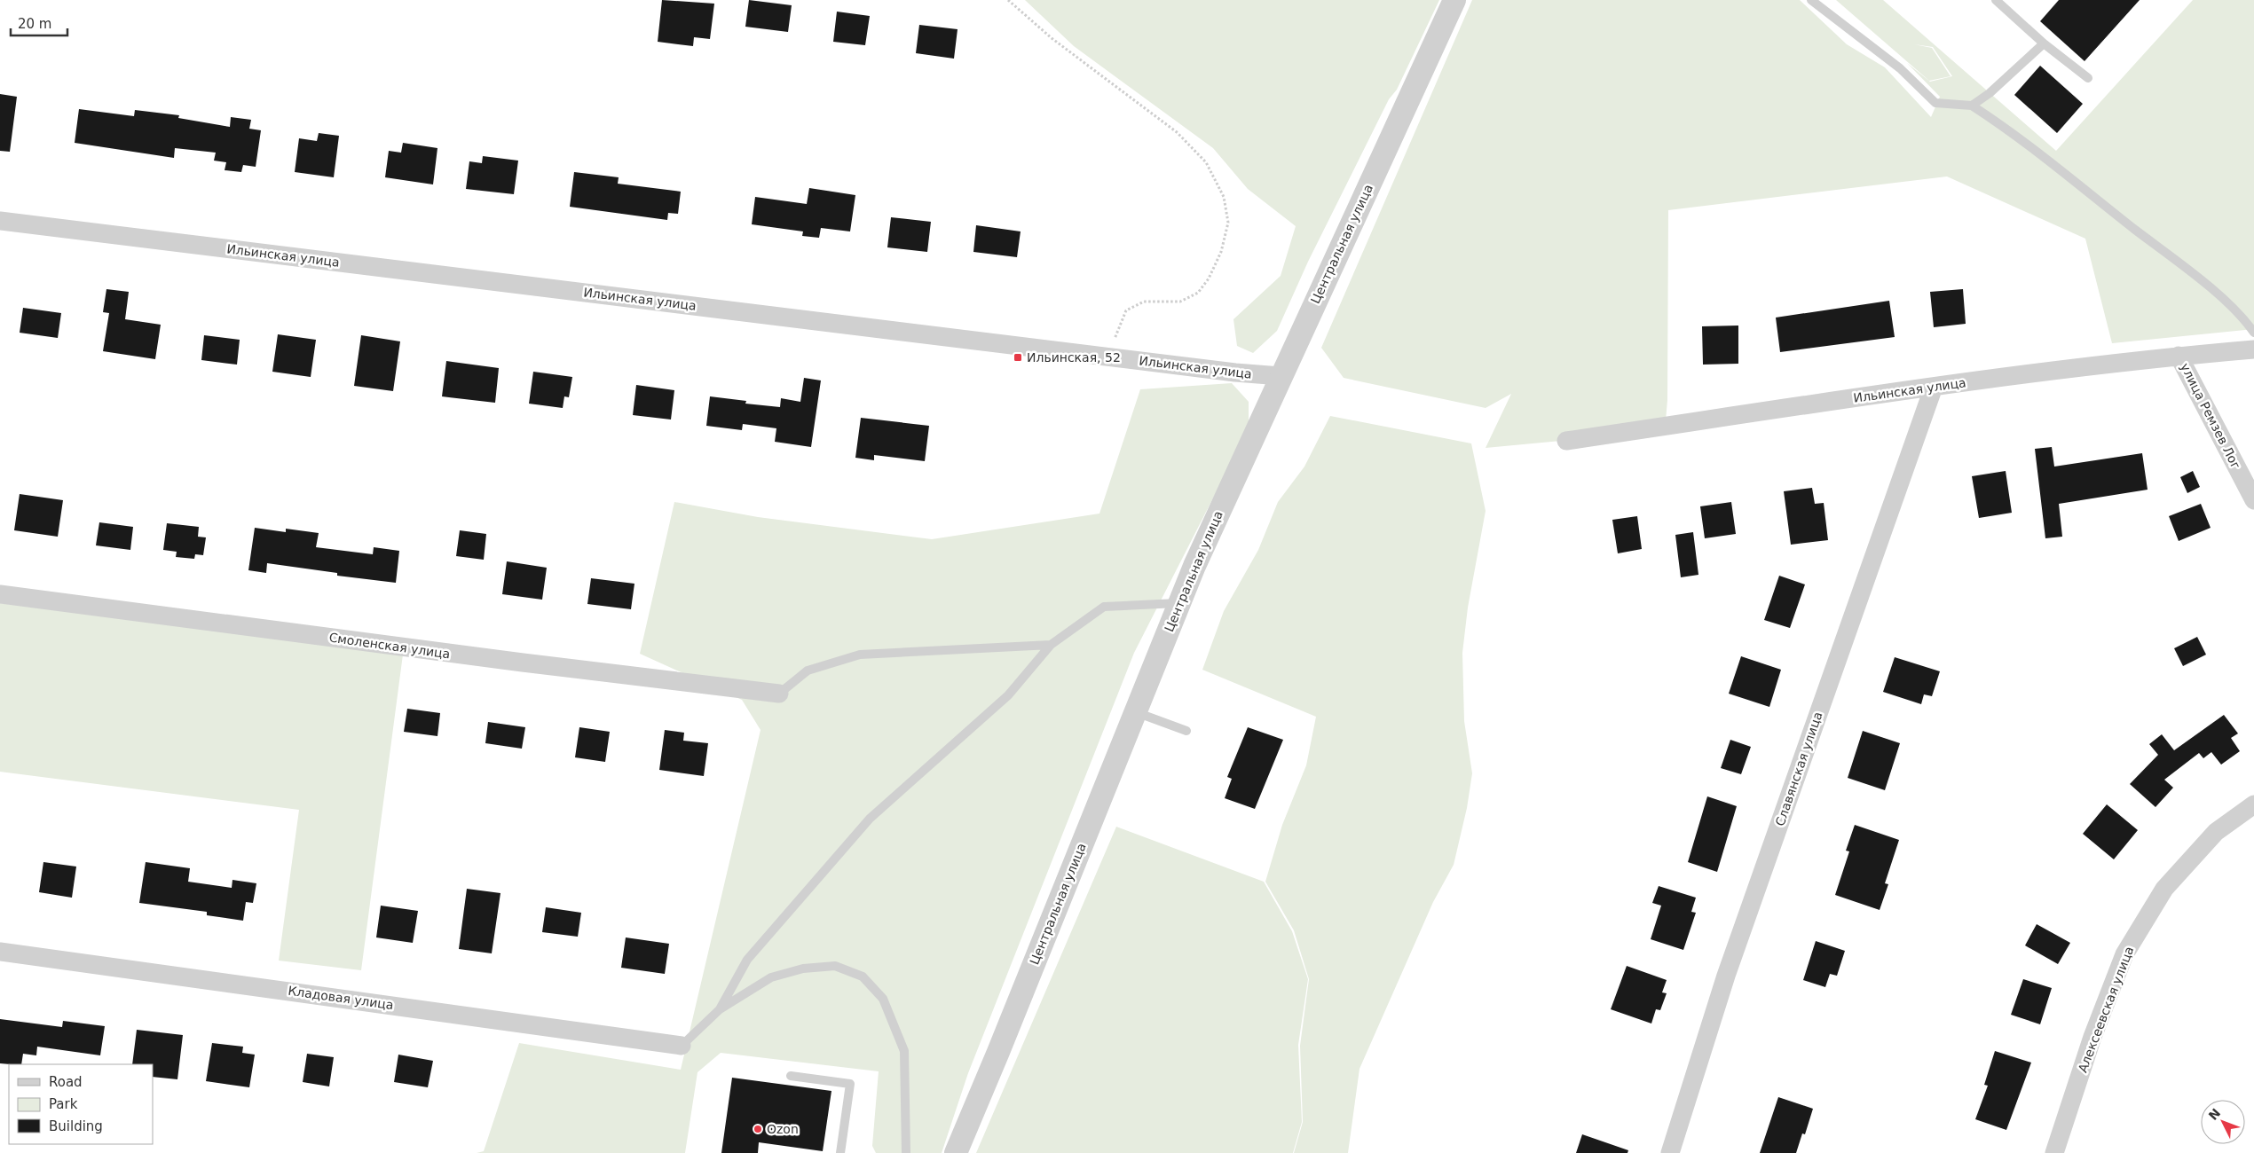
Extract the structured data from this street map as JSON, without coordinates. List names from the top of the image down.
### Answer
{
  "streets": {
    "street": [
      "Центральная улица",
      "Ильинская улица",
      "улица Ремзев Лог",
      "Смоленская улица",
      "Славянская улица",
      "Кладовая улица",
      "Алексеевская улица"
    ]
  },
  "crossings": [
    ["Центральная улица", "Ильинская улица"],
    ["Ильинская улица", "улица Ремзев Лог"],
    ["Ильинская улица", "Славянская улица"]
  ],
  "places": {
    "transit": ["Ильинская, 52"],
    "other": ["Ozon"]
  },
  "legend": ["Road", "Park", "Building"],
  "scale_bar": "20 m",
  "north": "top left"
}
